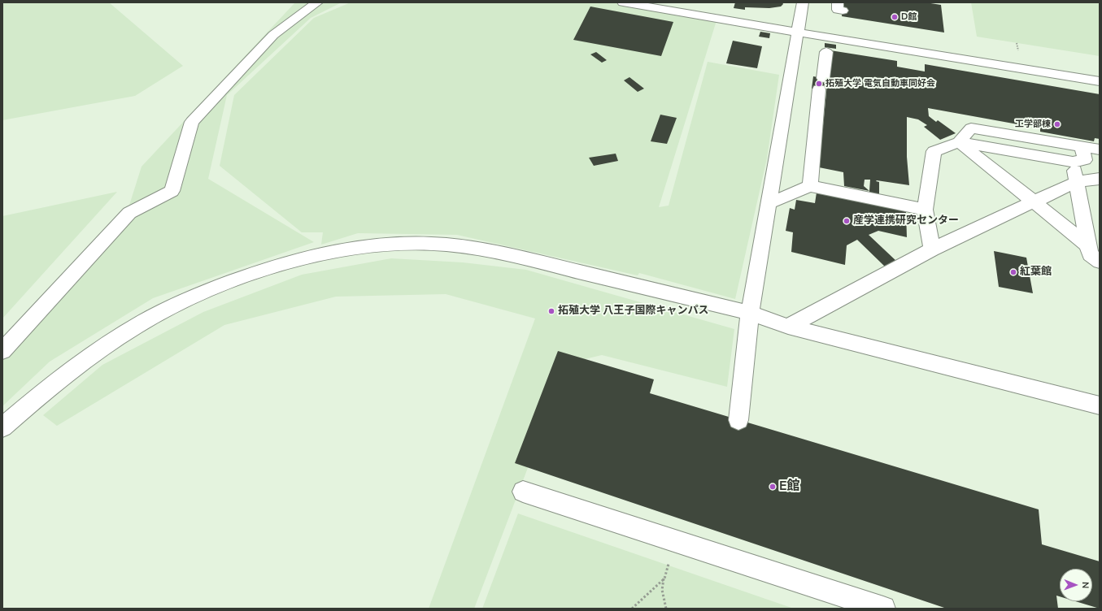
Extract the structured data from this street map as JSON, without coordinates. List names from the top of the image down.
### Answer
{
  "places": [
    "D館",
    "拓殖大学 電気自動車同好会",
    "工学部棟",
    "産学連携研究センター",
    "紅葉館",
    "拓殖大学 八王子国際キャンパス",
    "E館"
  ],
  "north": "right"
}
